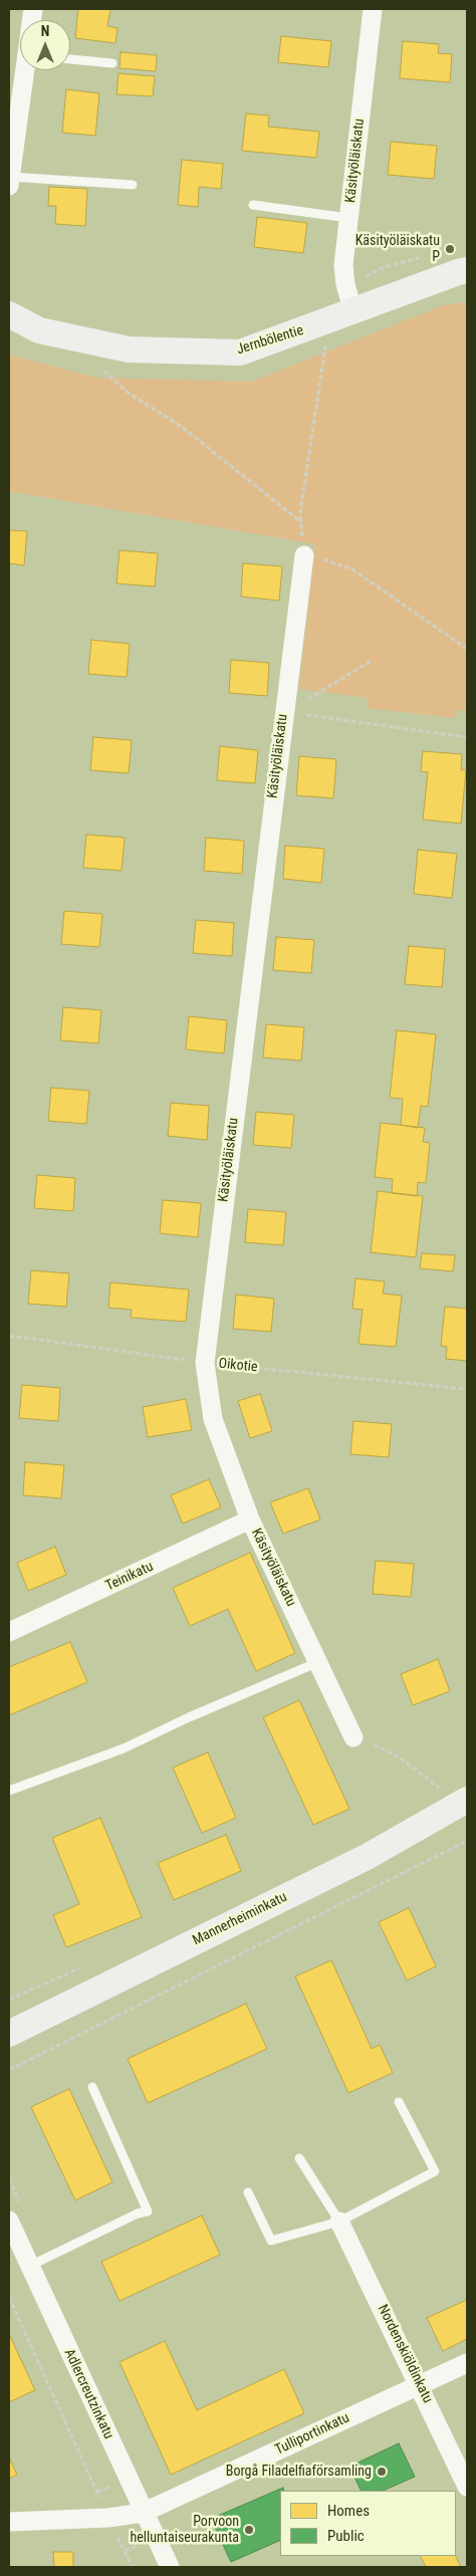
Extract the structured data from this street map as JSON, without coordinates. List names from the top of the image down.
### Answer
{
  "streets": {
    "main road": ["Jernbölentie", "Mannerheiminkatu"],
    "street": [
      "Käsityöläiskatu",
      "Teinikatu",
      "Nordenskiöldinkatu",
      "Adlercreutzinkatu",
      "Tulliportinkatu"
    ],
    "path": ["Oikotie"]
  },
  "crossings": [
    ["Käsityöläiskatu", "Jernbölentie"],
    ["Käsityöläiskatu", "Oikotie"],
    ["Käsityöläiskatu", "Teinikatu"],
    ["Nordenskiöldinkatu", "Tulliportinkatu"],
    ["Adlercreutzinkatu", "Tulliportinkatu"]
  ],
  "places": ["Käsityöläiskatu P", "Borgå Filadelfiaförsamling", "Porvoon helluntaiseurakunta"],
  "legend": ["Homes", "Public"],
  "north": "top"
}
